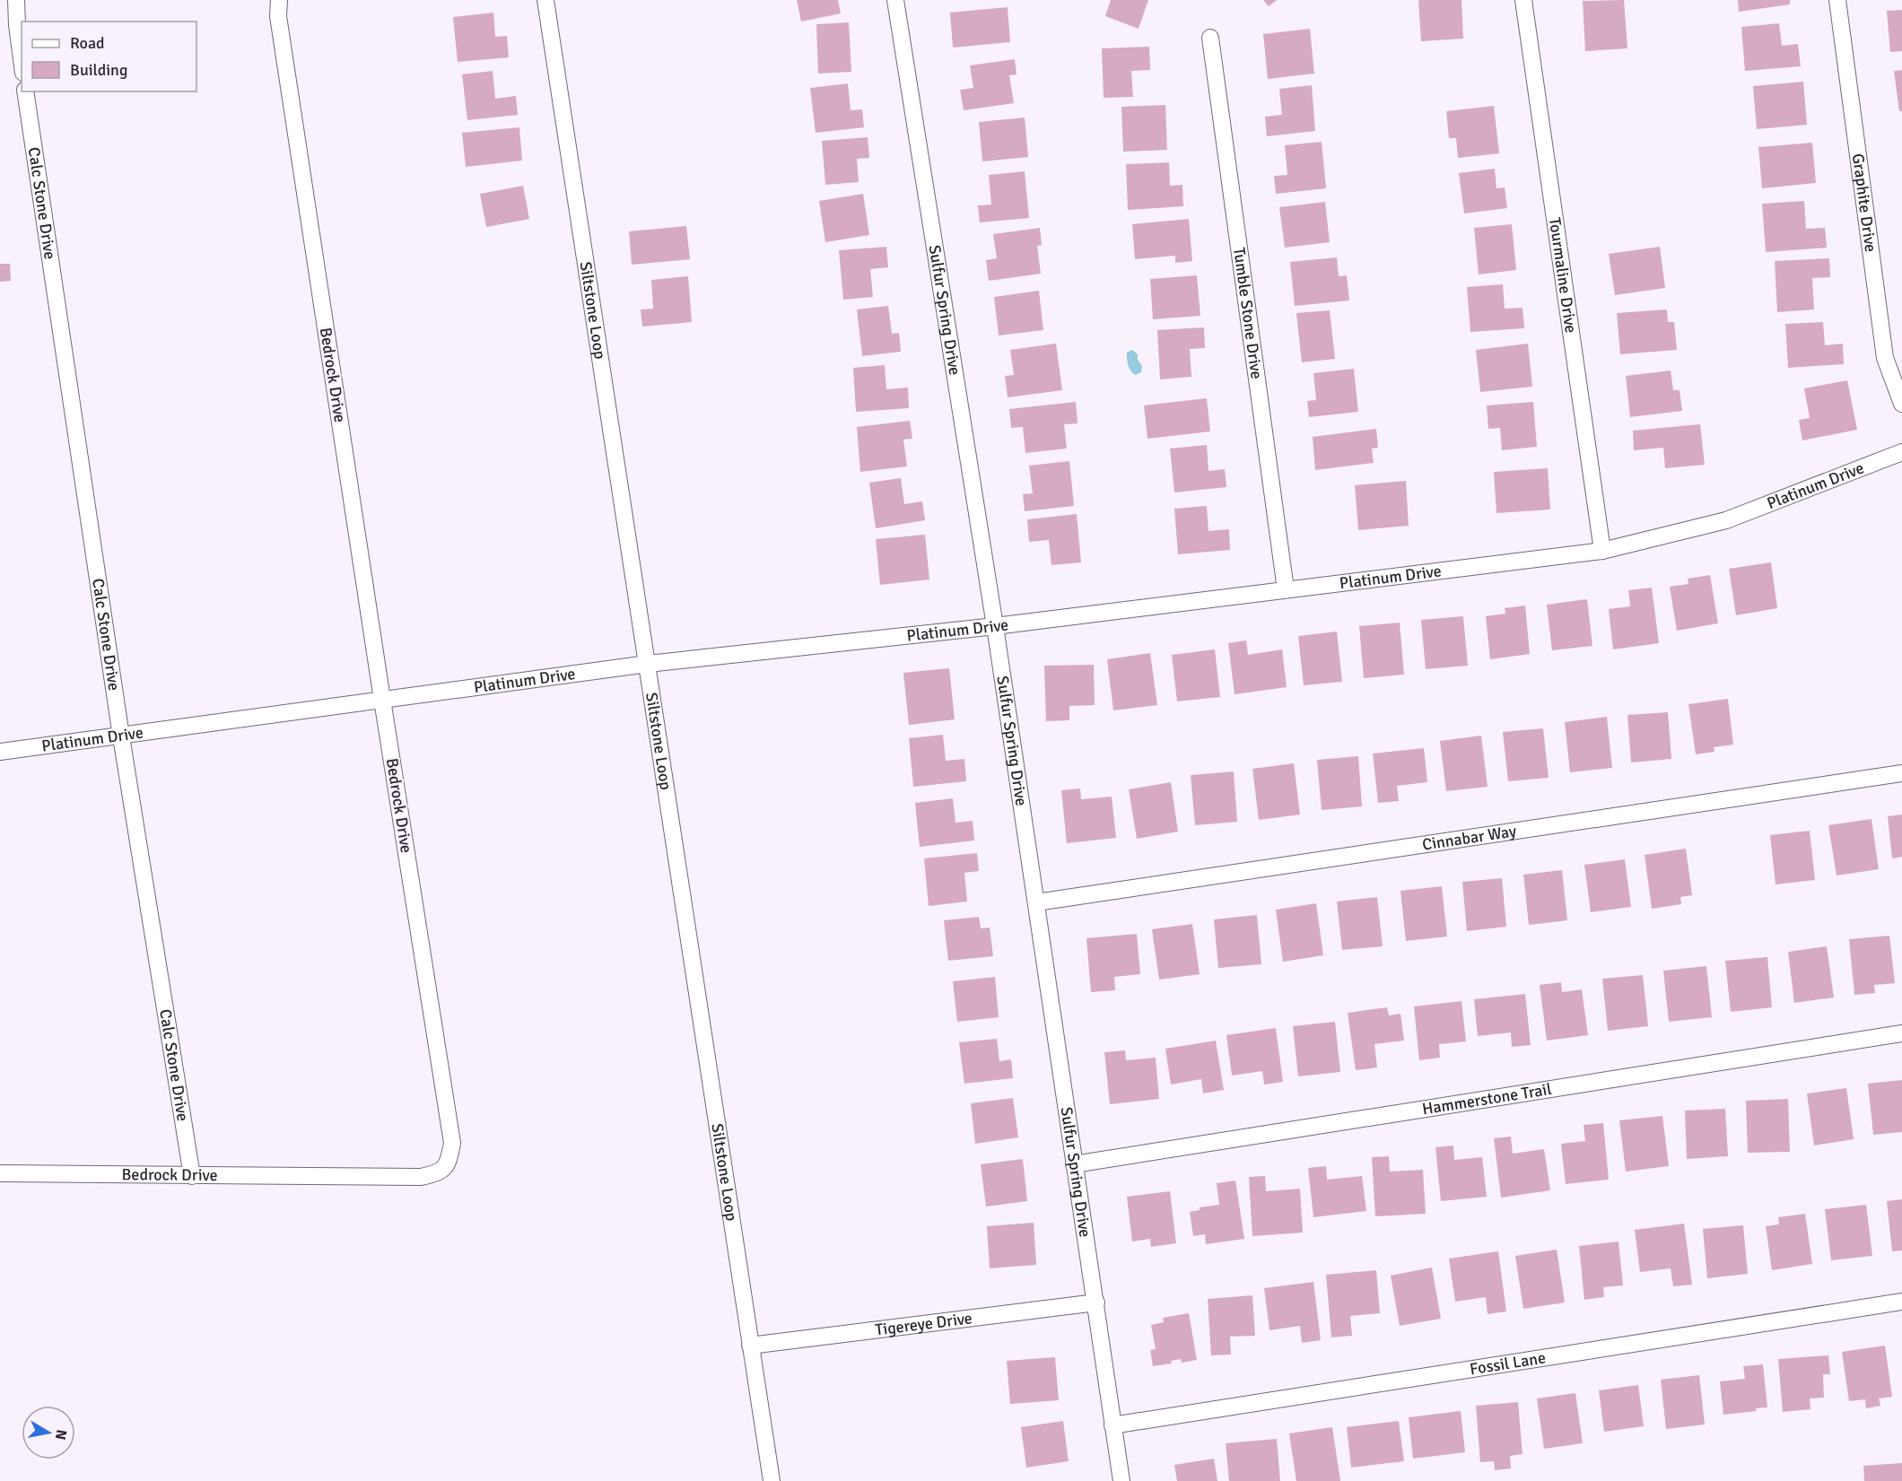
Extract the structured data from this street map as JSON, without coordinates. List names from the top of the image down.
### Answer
{
  "streets": {
    "street": [
      "Calc Stone Drive",
      "Graphite Drive",
      "Tourmaline Drive",
      "Siltstone Loop",
      "Sulfur Spring Drive",
      "Tumble Stone Drive",
      "Bedrock Drive",
      "Platinum Drive",
      "Cinnabar Way",
      "Hammerstone Trail",
      "Tigereye Drive",
      "Fossil Lane"
    ]
  },
  "crossings": [
    ["Calc Stone Drive", "Bedrock Drive"],
    ["Calc Stone Drive", "Platinum Drive"],
    ["Tourmaline Drive", "Platinum Drive"],
    ["Siltstone Loop", "Platinum Drive"],
    ["Siltstone Loop", "Tigereye Drive"],
    ["Sulfur Spring Drive", "Platinum Drive"],
    ["Sulfur Spring Drive", "Cinnabar Way"],
    ["Sulfur Spring Drive", "Hammerstone Trail"],
    ["Sulfur Spring Drive", "Tigereye Drive"],
    ["Sulfur Spring Drive", "Fossil Lane"],
    ["Tumble Stone Drive", "Platinum Drive"],
    ["Bedrock Drive", "Platinum Drive"]
  ],
  "legend": ["Road", "Building"],
  "north": "right"
}
